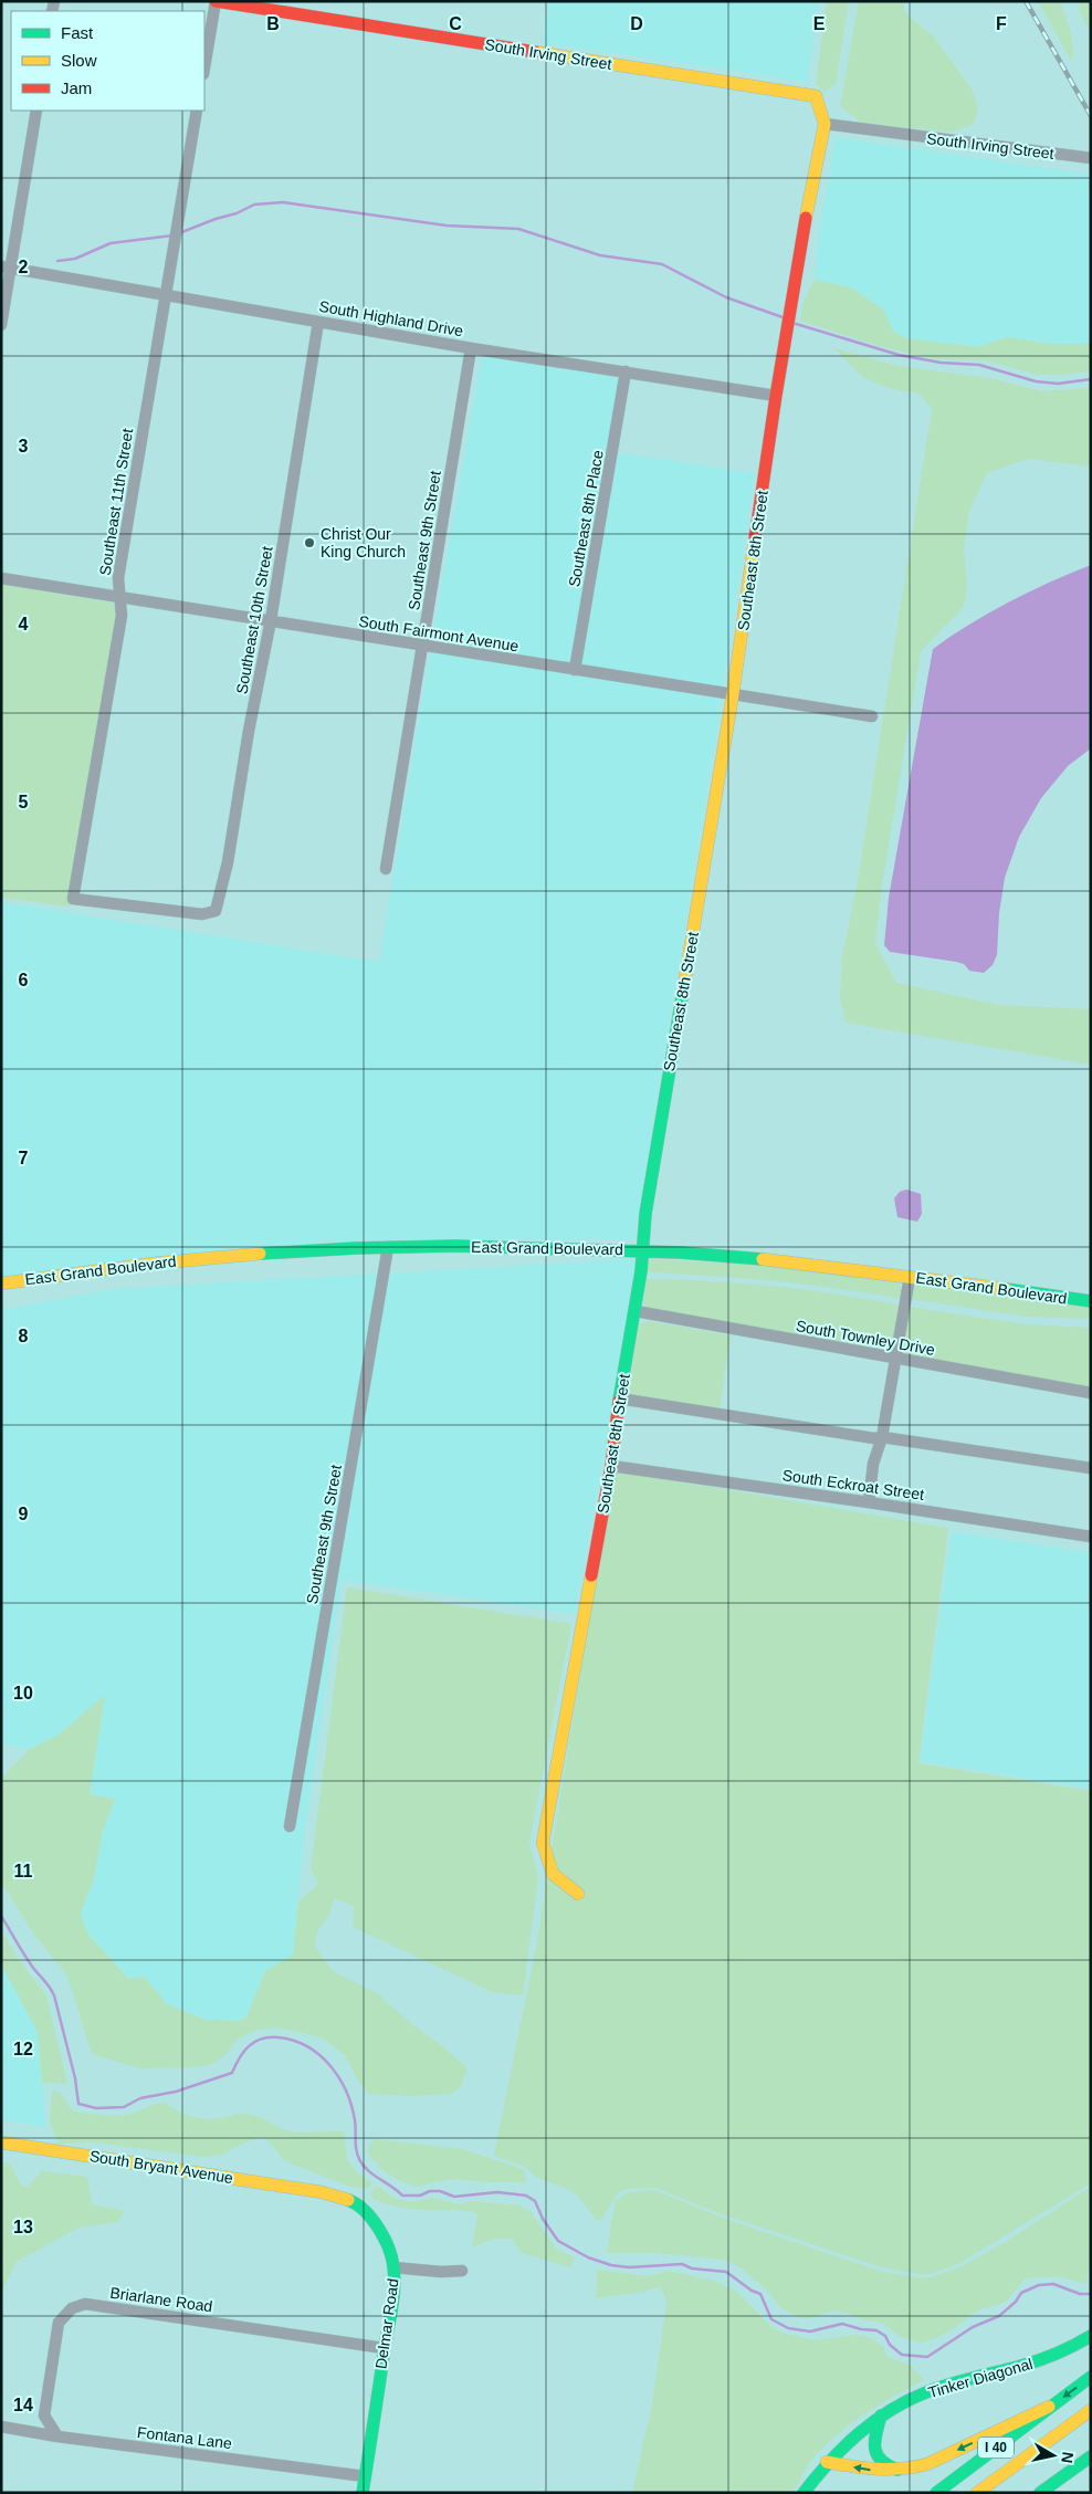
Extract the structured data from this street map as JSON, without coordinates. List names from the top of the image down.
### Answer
{
  "streets": {
    "main road": [
      "South Irving Street",
      "Southeast 8th Street",
      "East Grand Boulevard",
      "South Bryant Avenue",
      "Delmar Road",
      "Tinker Diagonal",
      "I 40"
    ],
    "street": [
      "South Highland Drive",
      "Southeast 11th Street",
      "Southeast 8th Place",
      "Southeast 9th Street",
      "Southeast 10th Street",
      "South Fairmont Avenue",
      "South Townley Drive",
      "South Eckroat Street",
      "Briarlane Road",
      "Fontana Lane"
    ]
  },
  "crossings": [
    ["South Irving Street", "Southeast 8th Street"],
    ["South Highland Drive", "Southeast 11th Street"],
    ["South Highland Drive", "Southeast 8th Place"],
    ["South Highland Drive", "Southeast 9th Street"],
    ["South Highland Drive", "Southeast 8th Street"],
    ["South Highland Drive", "Southeast 10th Street"],
    ["Southeast 11th Street", "Southeast 10th Street"],
    ["Southeast 11th Street", "South Fairmont Avenue"],
    ["Southeast 8th Place", "South Fairmont Avenue"],
    ["Southeast 9th Street", "South Fairmont Avenue"],
    ["Southeast 9th Street", "East Grand Boulevard"],
    ["Southeast 8th Street", "South Fairmont Avenue"],
    ["Southeast 8th Street", "East Grand Boulevard"],
    ["Southeast 8th Street", "South Townley Drive"],
    ["Southeast 8th Street", "South Eckroat Street"],
    ["Southeast 10th Street", "South Fairmont Avenue"],
    ["South Bryant Avenue", "Delmar Road"],
    ["Briarlane Road", "Delmar Road"],
    ["Briarlane Road", "Fontana Lane"],
    ["Delmar Road", "Fontana Lane"]
  ],
  "places": ["Christ Our King Church"],
  "legend": ["Fast", "Slow", "Jam"],
  "north": "right",
  "grid": {
    "columns": [
      "B",
      "C",
      "D",
      "E",
      "F"
    ],
    "rows": [
      "2",
      "3",
      "4",
      "5",
      "6",
      "7",
      "8",
      "9",
      "10",
      "11",
      "12",
      "13",
      "14"
    ]
  }
}
